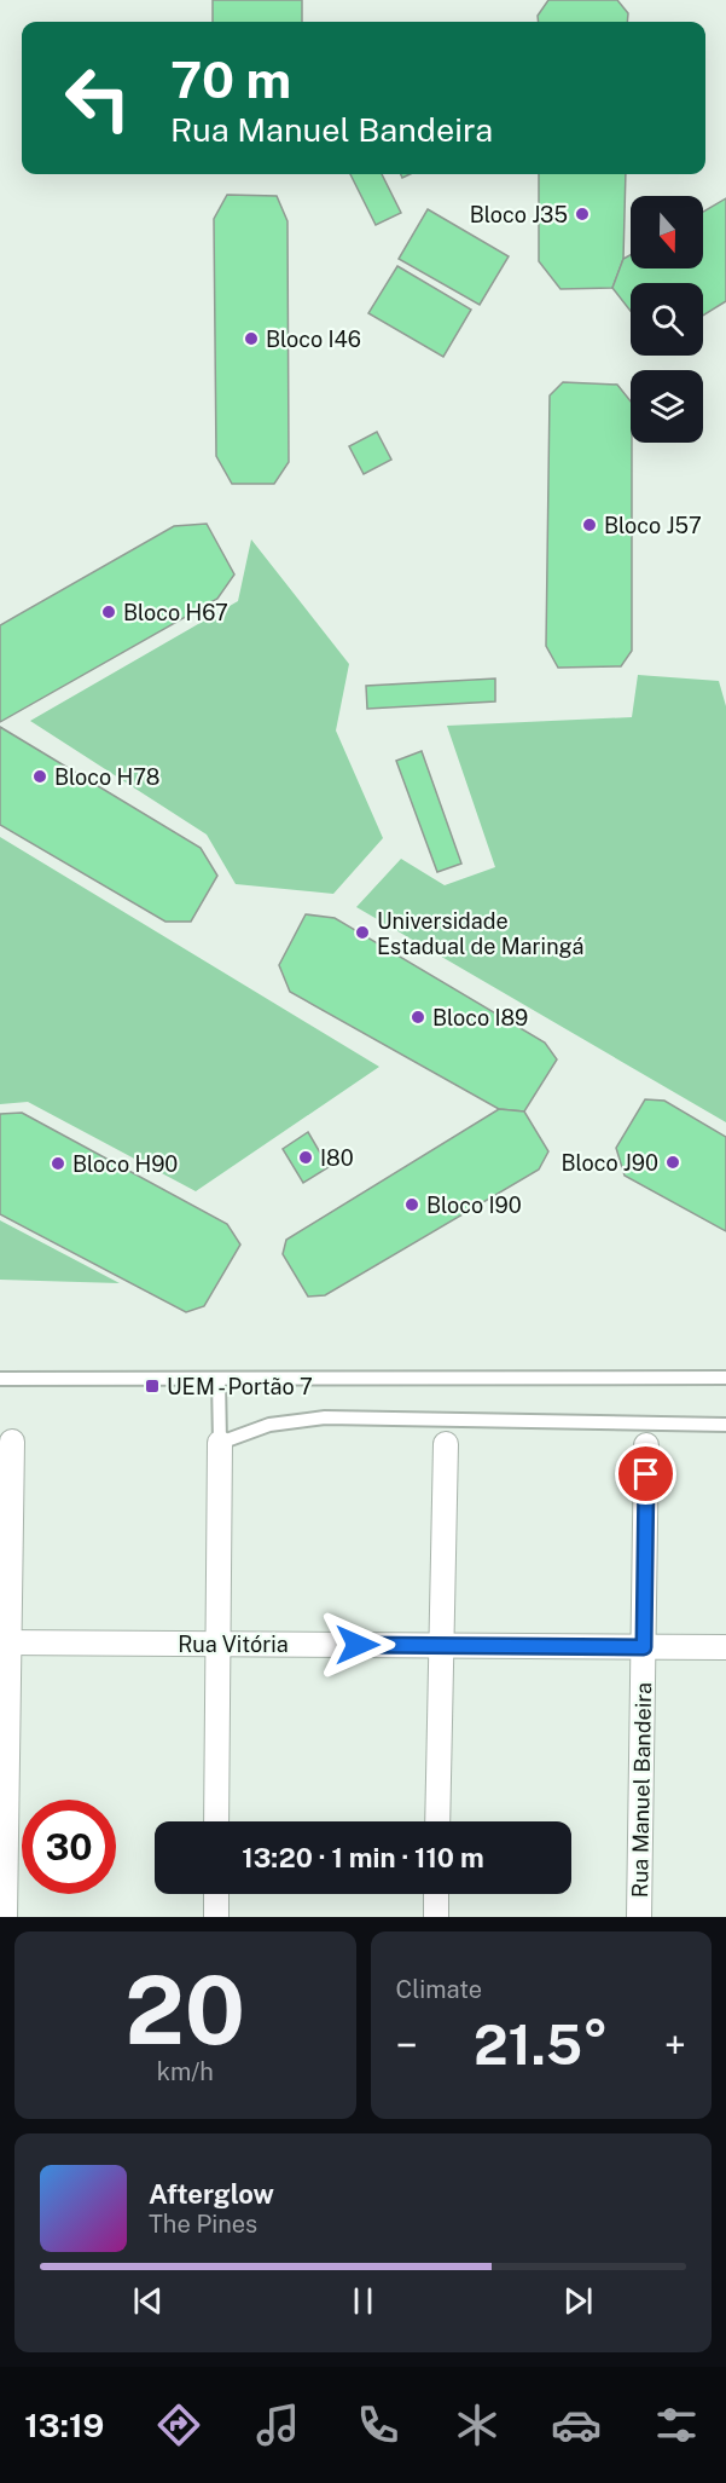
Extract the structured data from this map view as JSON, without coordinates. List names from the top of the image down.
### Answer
{
  "streets": {
    "street": ["Rua Vitória", "Rua Manuel Bandeira"]
  },
  "crossings": [
    ["Rua Vitória", "Rua Manuel Bandeira"]
  ],
  "places": {
    "other": [
      "Bloco J35",
      "Bloco I46",
      "Bloco J57",
      "Bloco H67",
      "Bloco H78",
      "Universidade Estadual de Maringá",
      "Bloco I89",
      "I80",
      "Bloco J90",
      "Bloco H90",
      "Bloco I90"
    ],
    "transit": ["UEM - Portão 7"]
  },
  "north": "bottom",
  "page": {
    "turn": ["70 m", "Rua Manuel Bandeira"],
    "limit": "30",
    "trip": "13:20 · 1 min · 110 m",
    "tile": [
      ["20", "km/h"],
      "Climate"
    ],
    "heat": ["−", "21.5°", "+"],
    "song": ["Afterglow", "The Pines"],
    "tabs": "13:19"
  }
}
